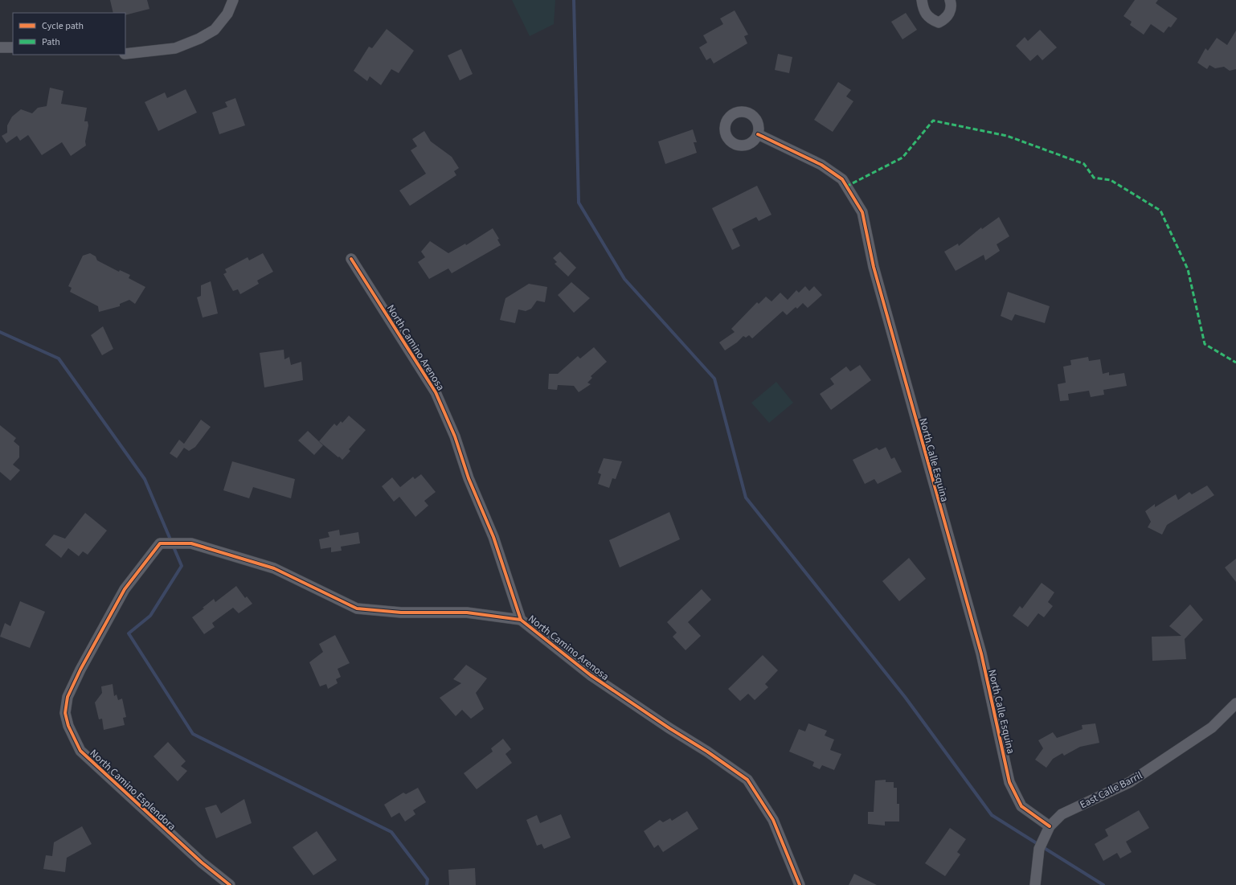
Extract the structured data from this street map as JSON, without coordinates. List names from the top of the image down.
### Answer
{
  "streets": {
    "street": [
      "North Camino Arenosa",
      "North Calle Esquina",
      "North Camino Esplendora",
      "East Calle Barril"
    ]
  },
  "crossings": [
    ["North Camino Arenosa", "North Camino Esplendora"],
    ["North Calle Esquina", "East Calle Barril"]
  ],
  "legend": ["Cycle path", "Path"]
}
